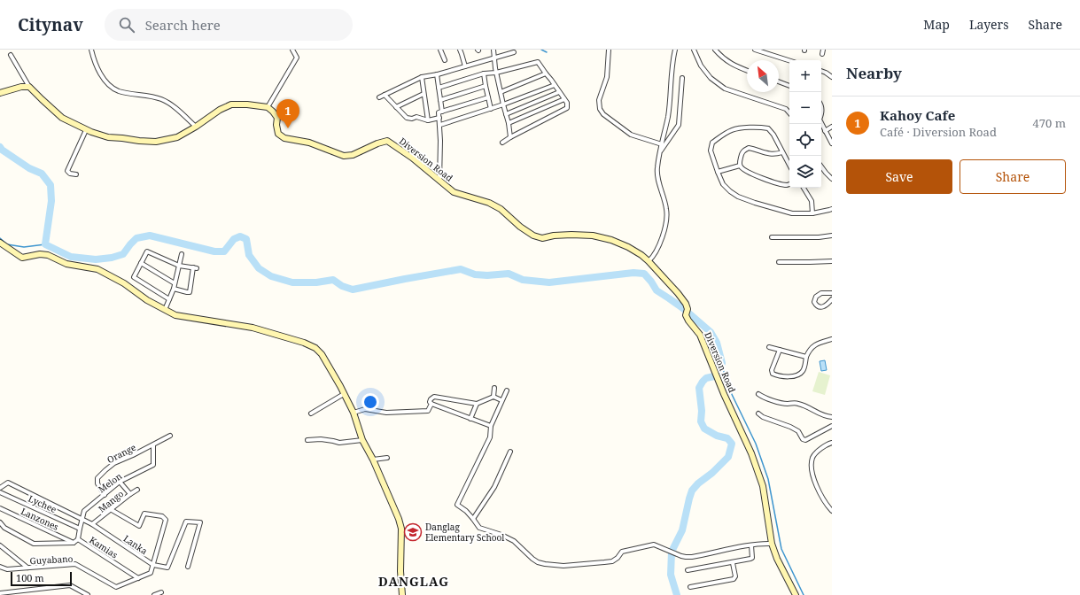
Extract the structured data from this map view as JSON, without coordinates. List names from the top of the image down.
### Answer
{
  "streets": {
    "street": [
      "Diversion Road",
      "Orange",
      "Melon",
      "Mango",
      "Lychee",
      "Lanzones",
      "Lanka",
      "Kamias",
      "Guyabano"
    ]
  },
  "crossings": [
    ["Orange", "Melon"],
    ["Melon", "Lanka"],
    ["Melon", "Kamias"],
    ["Mango", "Lanka"],
    ["Lychee", "Kamias"],
    ["Lanka", "Kamias"],
    ["Lanka", "Guyabano"],
    ["Kamias", "Guyabano"]
  ],
  "districts": ["DANGLAG"],
  "places": {
    "school or university": ["Danglag Elementary School"]
  },
  "scale_bar": "100 m",
  "north": "top left",
  "page": {
    "header": "Citynav",
    "search": "Search here",
    "nav": ["Map", "Layers", "Share"],
    "heading": "Nearby",
    "map_buttons": ["+", "−"],
    "list": [
      {
        "mark": "1",
        "name": "Kahoy Cafe",
        "note": "Café · Diversion Road",
        "value": "470 m"
      }
    ],
    "pins": "1",
    "buttons": ["Save", "Share"],
    "scale": "100 m"
  }
}
